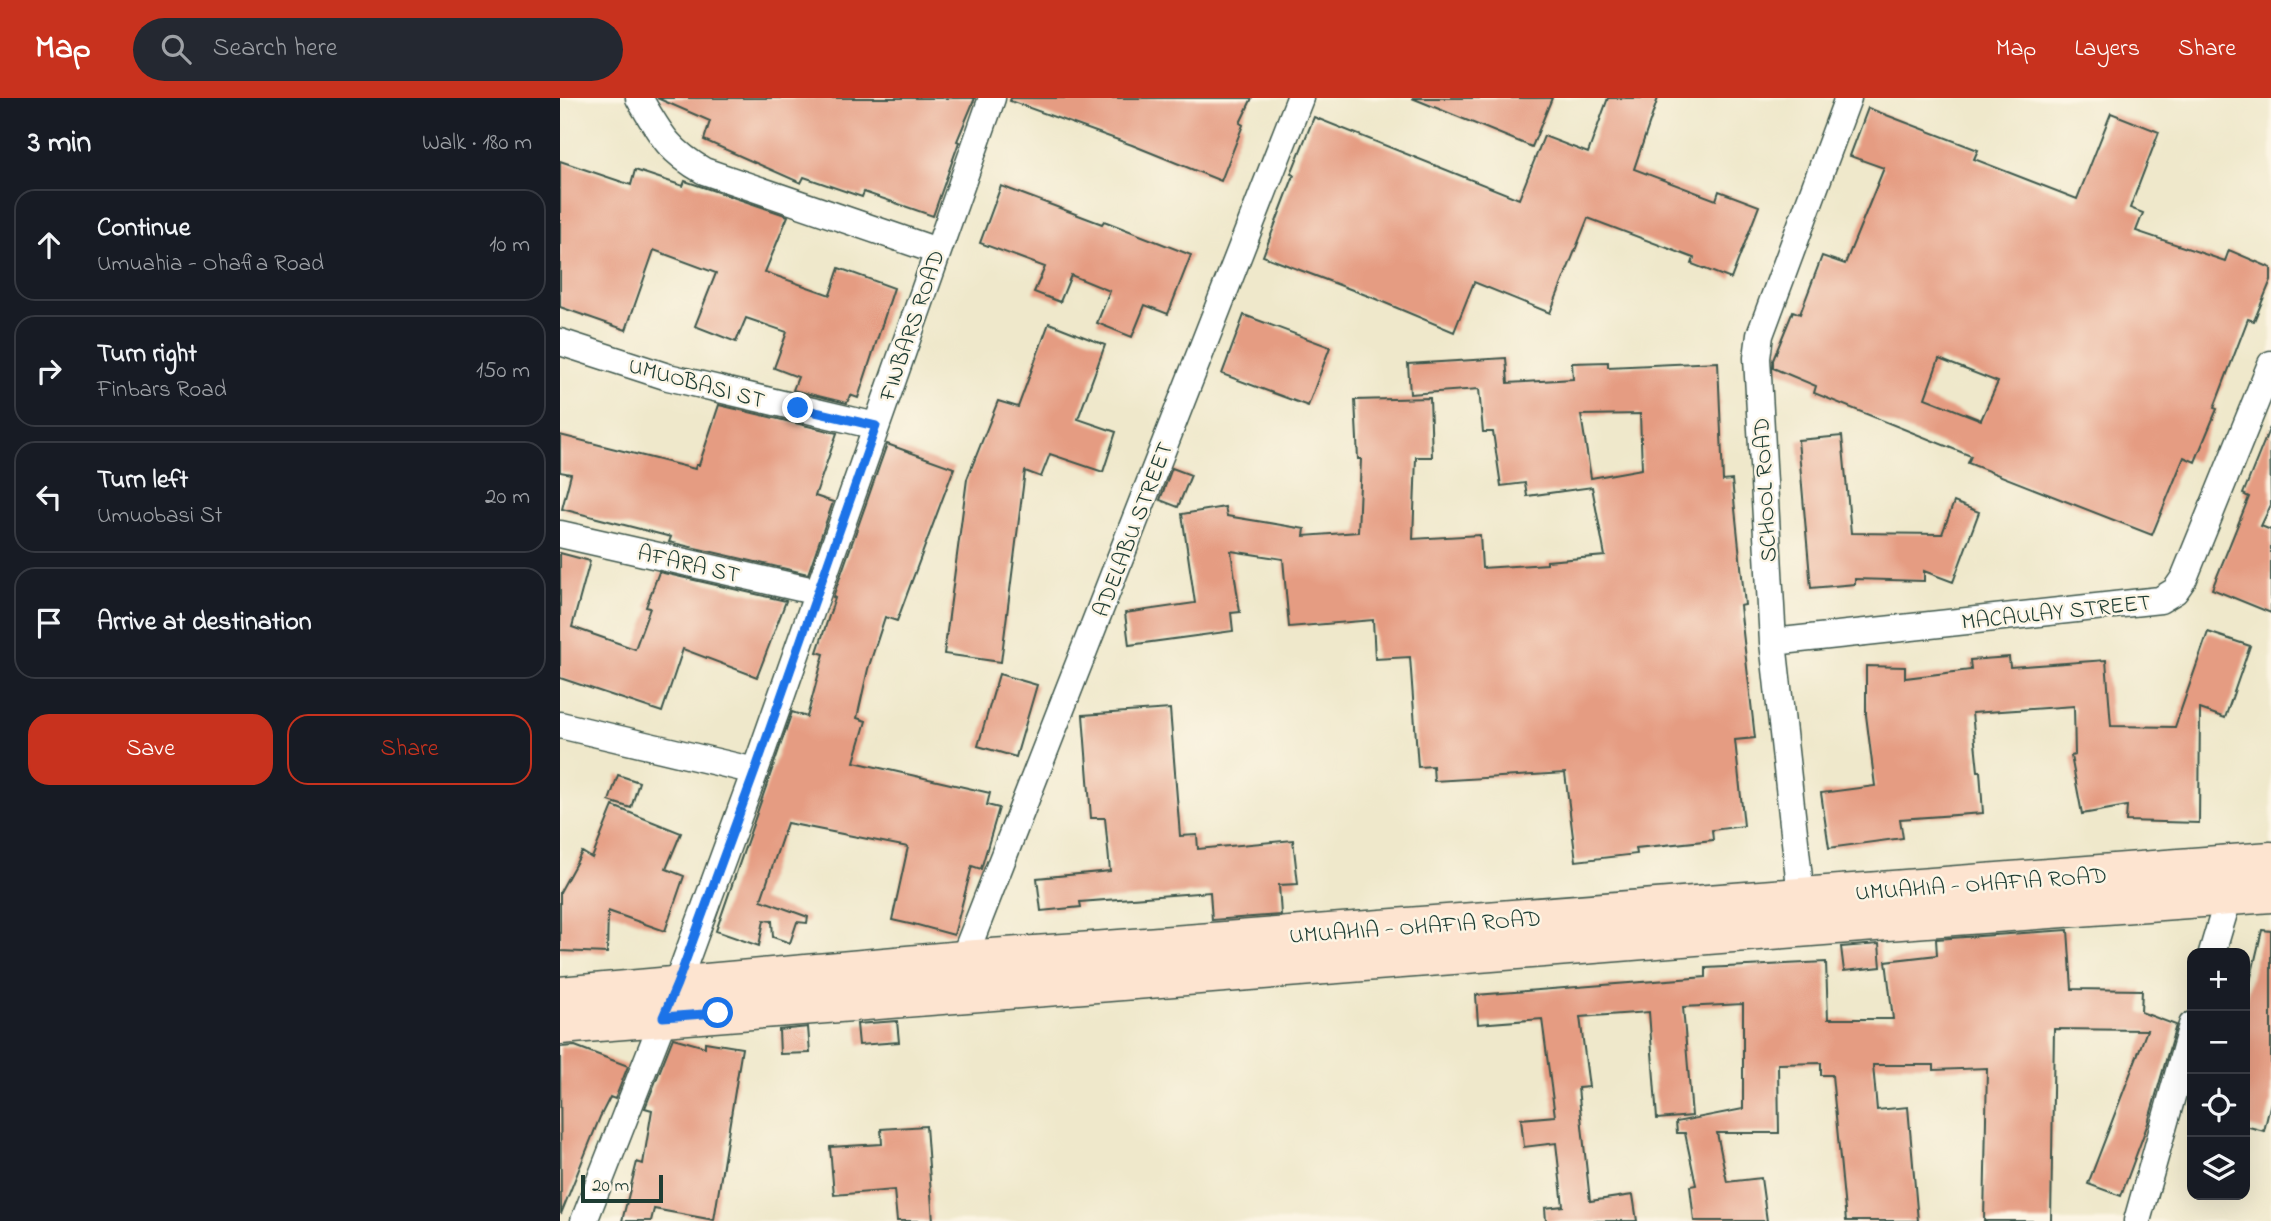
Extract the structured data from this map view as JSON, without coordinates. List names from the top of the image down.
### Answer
{
  "streets": {
    "main road": ["UMUAHIA - OHAFIA ROAD"],
    "street": [
      "FINBARS ROAD",
      "UMUOBASI ST",
      "SCHOOL ROAD",
      "ADELABU STREET",
      "AFARA ST",
      "MACAULAY STREET"
    ]
  },
  "crossings": [
    ["FINBARS ROAD", "UMUOBASI ST"],
    ["FINBARS ROAD", "AFARA ST"],
    ["FINBARS ROAD", "UMUAHIA - OHAFIA ROAD"],
    ["SCHOOL ROAD", "MACAULAY STREET"],
    ["SCHOOL ROAD", "UMUAHIA - OHAFIA ROAD"],
    ["ADELABU STREET", "UMUAHIA - OHAFIA ROAD"]
  ],
  "scale_bar": "20 m",
  "page": {
    "header": "Map",
    "search": "Search here",
    "nav": ["Map", "Layers", "Share"],
    "heading": ["3 min", "Walk · 180 m"],
    "list": [
      ["Continue", "Umuahia - Ohafia Road", "10 m"],
      ["Turn right", "Finbars Road", "150 m"],
      ["Turn left", "Umuobasi St", "20 m"],
      "Arrive at destination"
    ],
    "buttons": ["Save", "Share"],
    "map_buttons": ["+", "−"],
    "scale": "20 m"
  }
}
